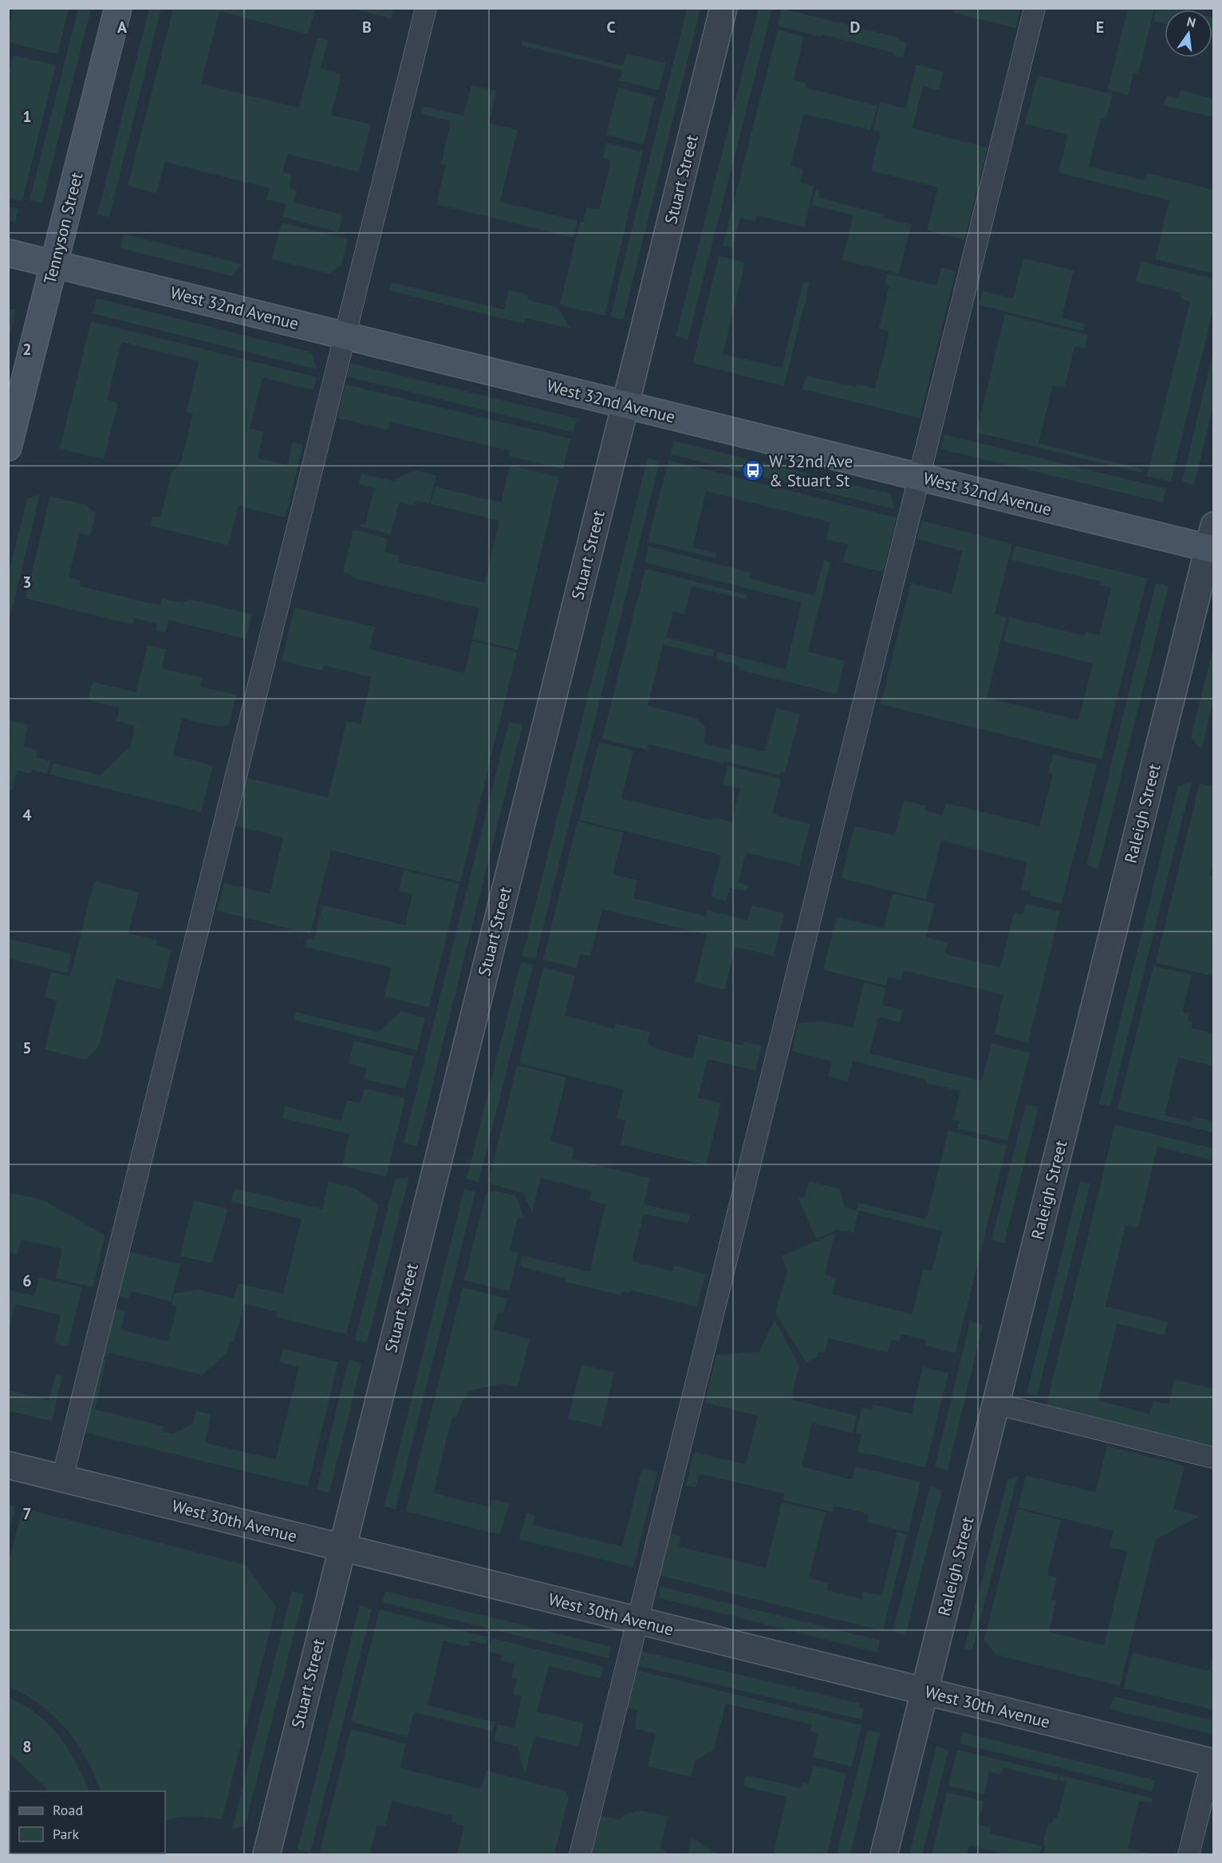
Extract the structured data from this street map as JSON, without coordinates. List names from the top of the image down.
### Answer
{
  "streets": {
    "street": [
      "Stuart Street",
      "Tennyson Street",
      "West 32nd Avenue",
      "Raleigh Street",
      "West 30th Avenue"
    ]
  },
  "crossings": [
    ["Stuart Street", "West 32nd Avenue"],
    ["Stuart Street", "West 30th Avenue"],
    ["Tennyson Street", "West 32nd Avenue"],
    ["West 32nd Avenue", "Raleigh Street"],
    ["Raleigh Street", "West 30th Avenue"]
  ],
  "places": {
    "bus stop": ["W 32nd Ave & Stuart St"]
  },
  "legend": ["Road", "Park"],
  "north": "top",
  "grid": {
    "columns": [
      "A",
      "B",
      "C",
      "D",
      "E"
    ],
    "rows": [
      "1",
      "2",
      "3",
      "4",
      "5",
      "6",
      "7",
      "8"
    ]
  }
}
